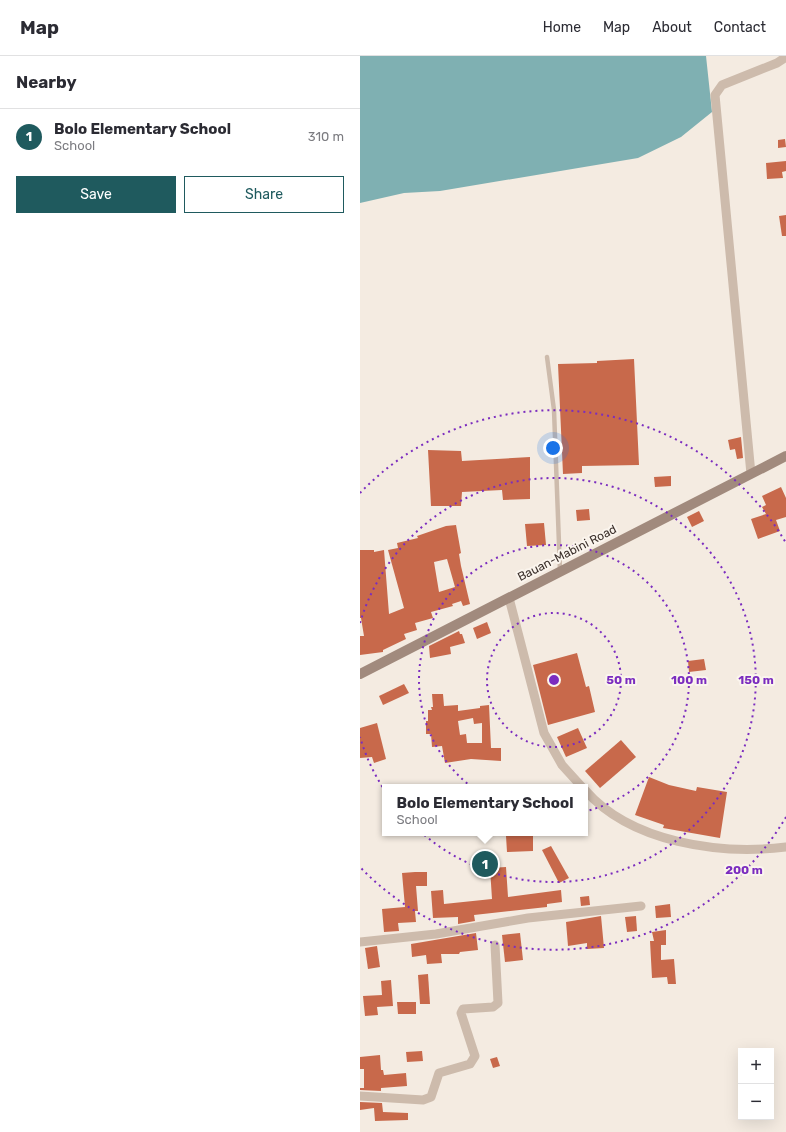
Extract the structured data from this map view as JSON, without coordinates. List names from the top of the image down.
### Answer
{
  "streets": {
    "main road": ["Bauan-Mabini Road"]
  },
  "page": {
    "header": "Map",
    "nav": [
      "Home",
      "Map",
      "About",
      "Contact"
    ],
    "heading": "Nearby",
    "list": [
      {
        "mark": "1",
        "name": "Bolo Elementary School",
        "note": "School",
        "value": "310 m"
      }
    ],
    "buttons": ["Save", "Share"],
    "popup": ["Bolo Elementary School", "School"],
    "pins": "1",
    "map_buttons": ["+", "−"]
  },
  "rings": [
    "50 m",
    "100 m",
    "150 m",
    "200 m"
  ]
}
